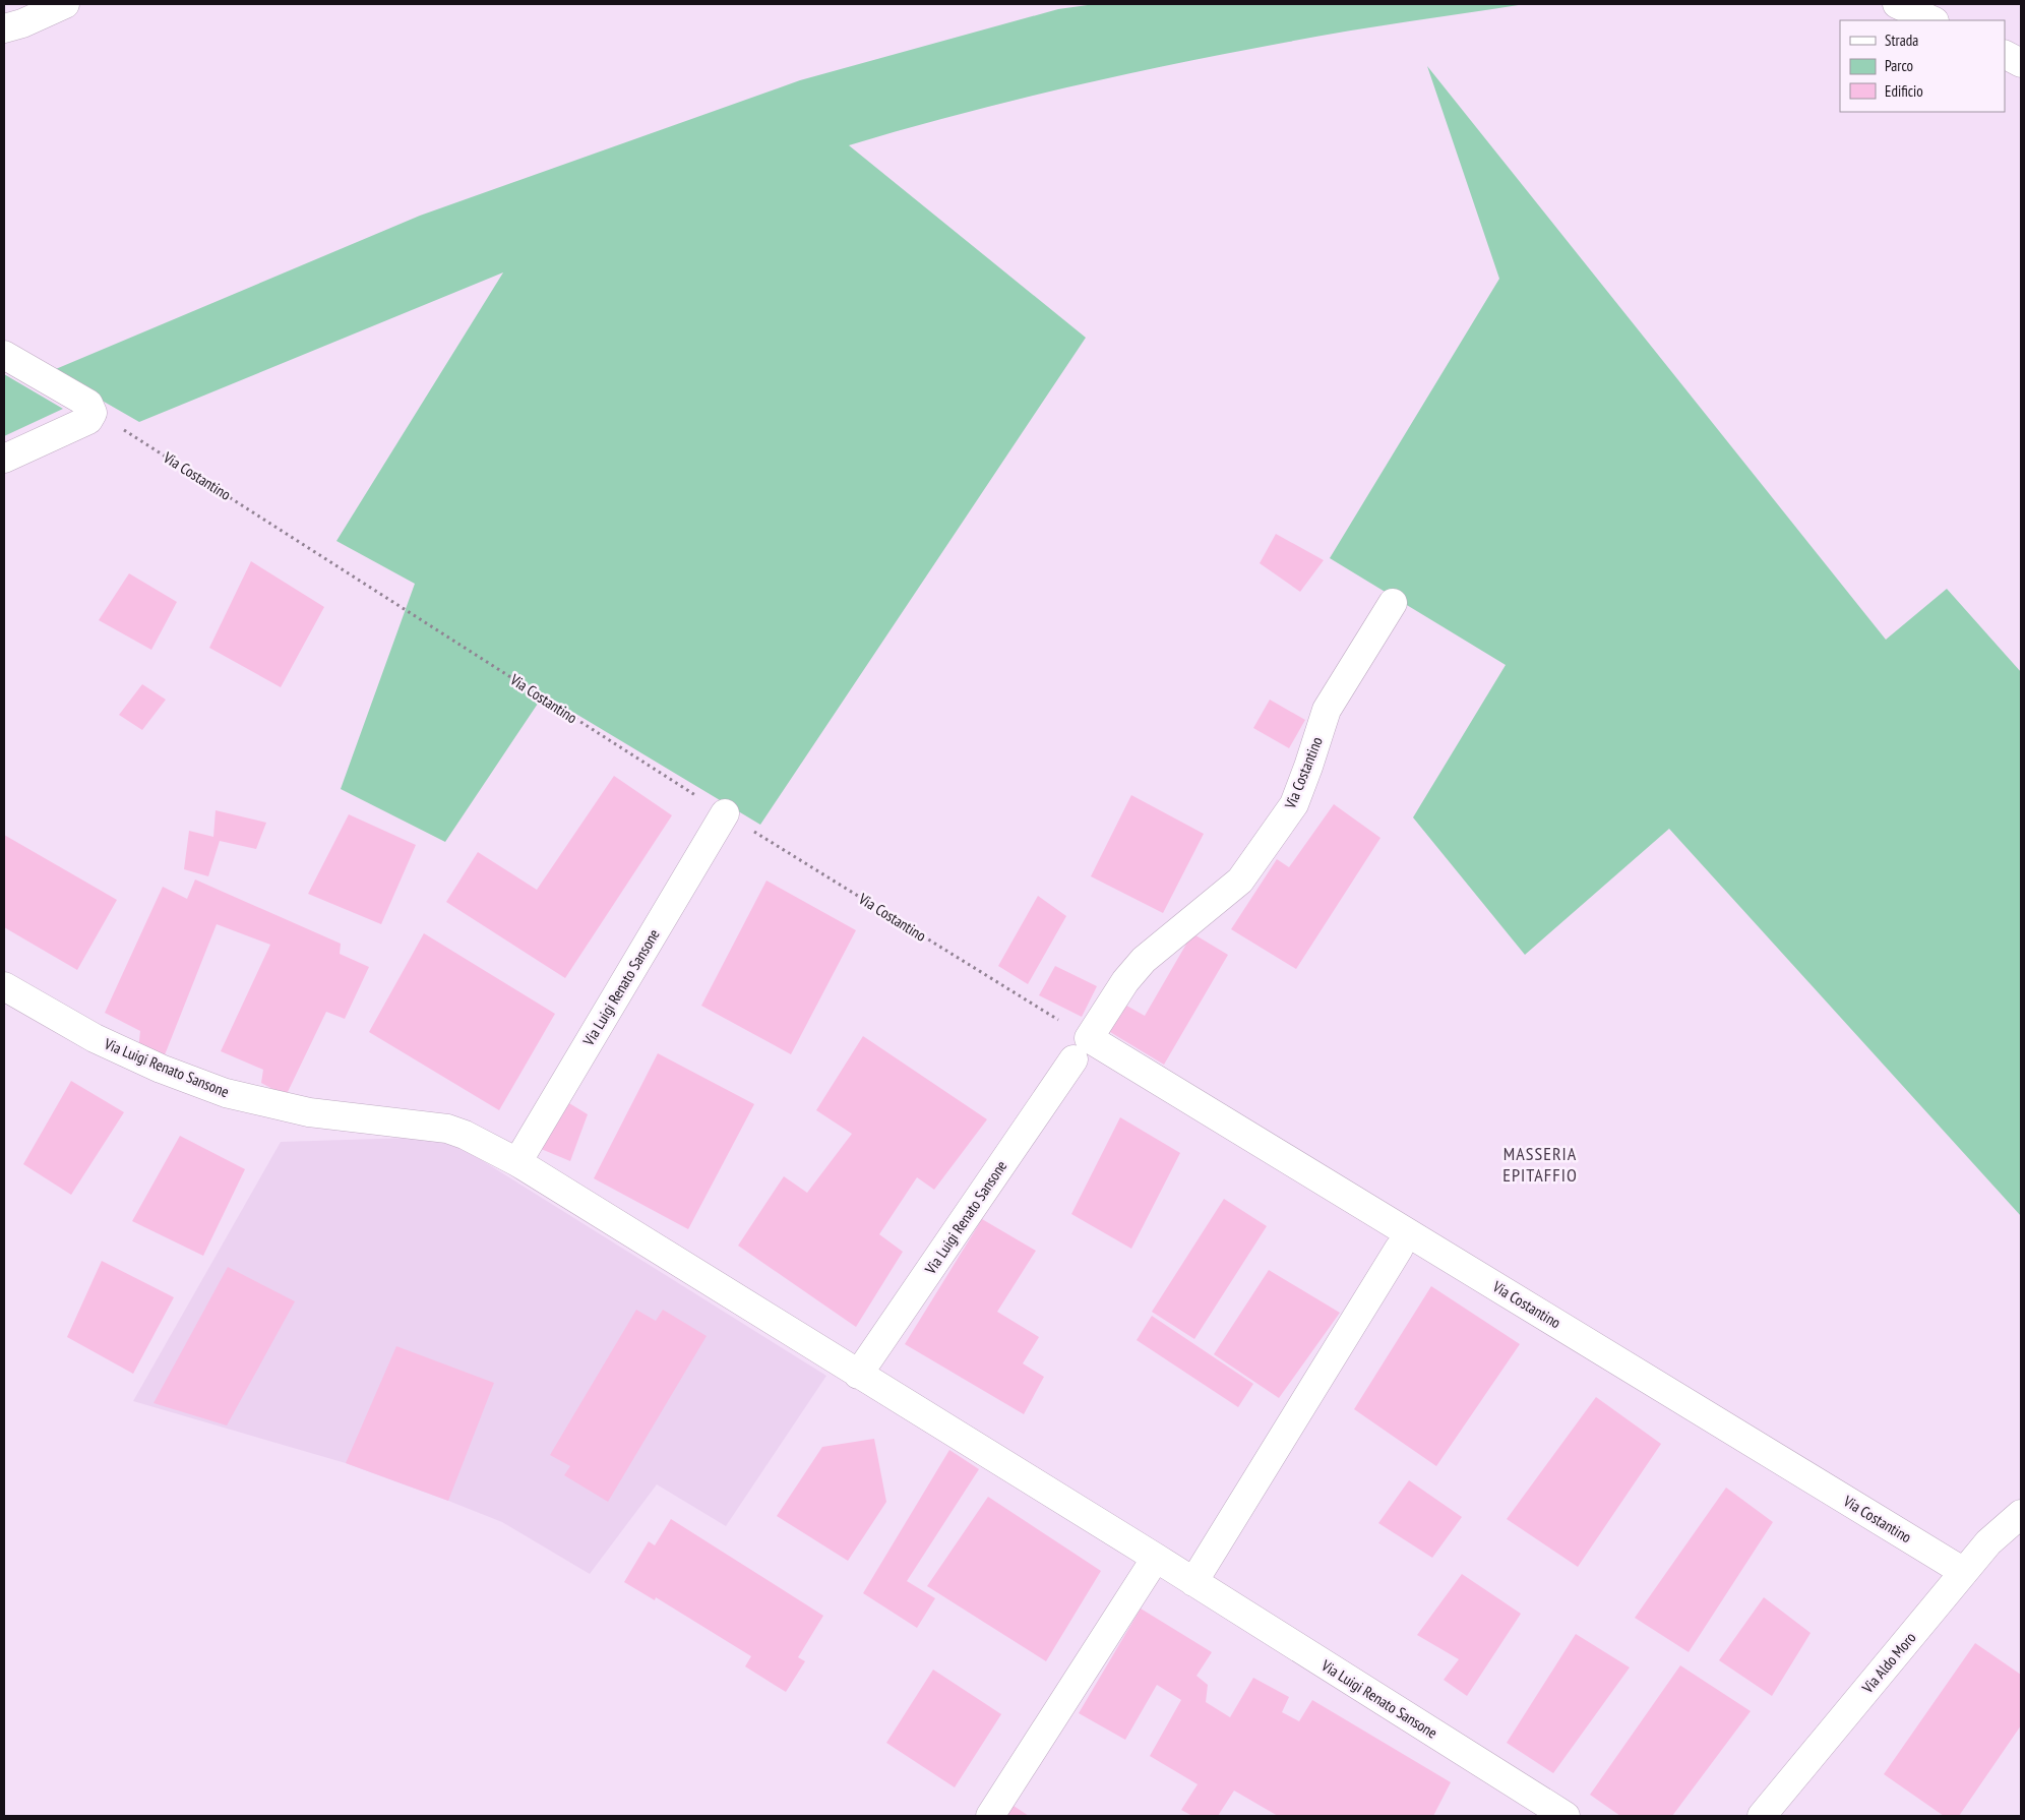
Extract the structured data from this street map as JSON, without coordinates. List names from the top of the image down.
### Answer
{
  "streets": {
    "street": ["Via Costantino", "Via Luigi Renato Sansone", "Via Aldo Moro"]
  },
  "crossings": [
    ["Via Costantino", "Via Luigi Renato Sansone"],
    ["Via Costantino", "Via Aldo Moro"]
  ],
  "districts": ["MASSERIA EPITAFFIO"],
  "legend": ["Strada", "Parco", "Edificio"]
}
